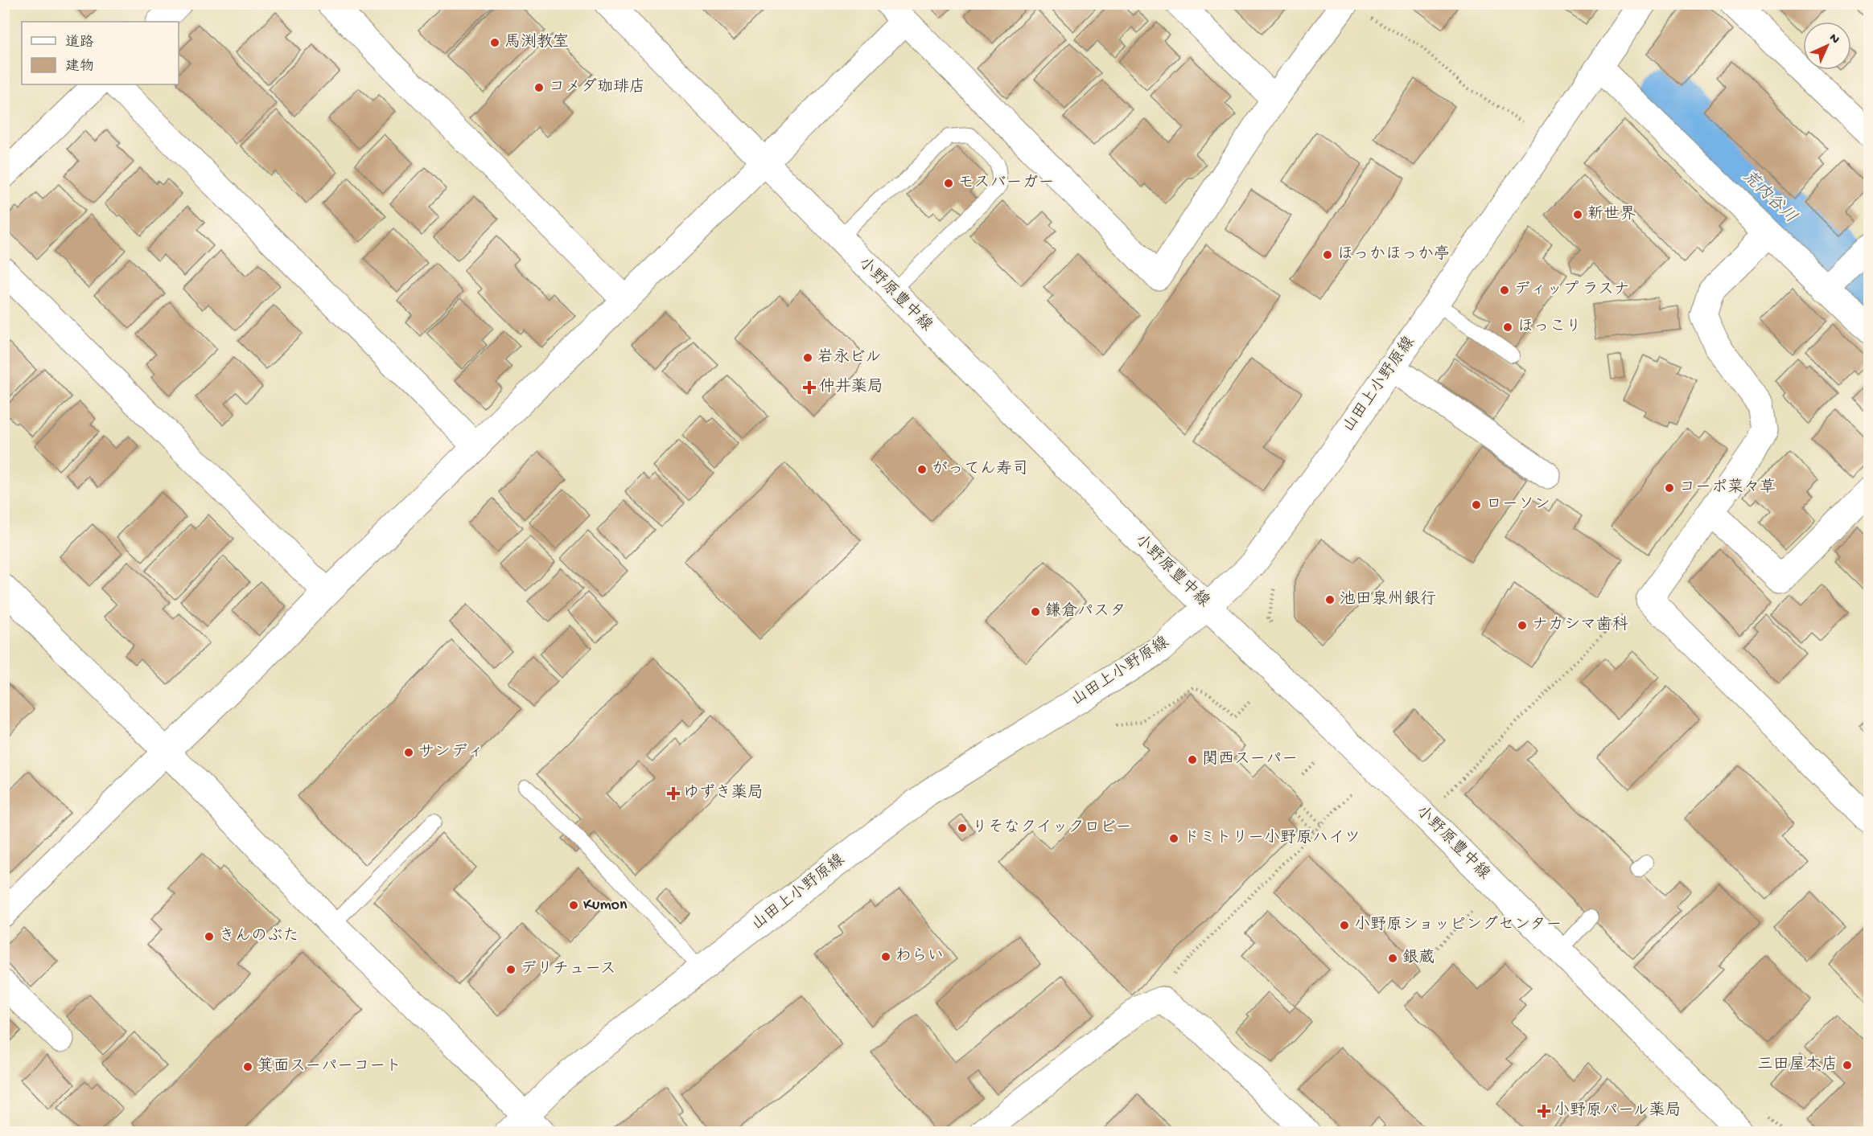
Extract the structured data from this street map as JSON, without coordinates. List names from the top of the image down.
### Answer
{
  "streets": {
    "street": ["小野原豊中線", "山田上小野原線"]
  },
  "crossings": [
    ["小野原豊中線", "山田上小野原線"]
  ],
  "water": ["荒内谷川"],
  "places": {
    "other": [
      "馬渕教室",
      "コメダ珈琲店",
      "モスバーガー",
      "新世界",
      "ほっかほっか亭",
      "ディップ ラスナ",
      "ほっこり",
      "岩永ビル",
      "がってん寿司",
      "コーポ菜々草",
      "ローソン",
      "池田泉州銀行",
      "鎌倉パスタ",
      "ナカシマ歯科",
      "サンディ",
      "関西スーパー",
      "りそなクイックロビー",
      "ドミトリー小野原ハイツ",
      "Kumon",
      "小野原ショッピングセンター",
      "きんのぶた",
      "わらい",
      "銀蔵",
      "デリチュース",
      "三田屋本店",
      "箕面スーパーコート"
    ],
    "health": ["仲井薬局", "ゆずき薬局", "小野原パール薬局"]
  },
  "legend": ["道路", "建物"],
  "north": "top right"
}
